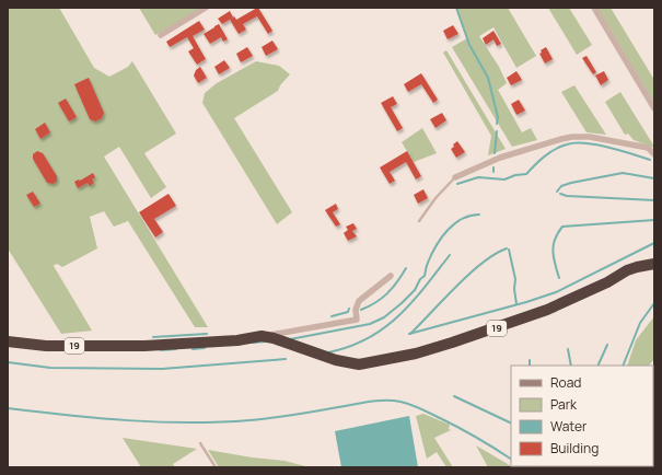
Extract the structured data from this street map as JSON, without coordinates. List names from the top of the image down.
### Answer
{
  "streets": {
    "highway": ["19"]
  },
  "legend": [
    "Road",
    "Park",
    "Water",
    "Building"
  ]
}
